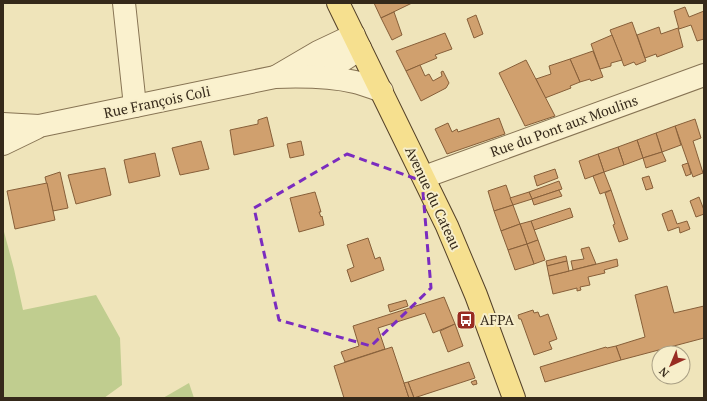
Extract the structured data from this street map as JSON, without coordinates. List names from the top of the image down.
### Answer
{
  "streets": {
    "main road": ["Avenue du Cateau"],
    "street": ["Rue François Coli", "Rue du Pont aux Moulins"]
  },
  "crossings": [
    ["Rue François Coli", "Avenue du Cateau"],
    ["Rue du Pont aux Moulins", "Avenue du Cateau"]
  ],
  "places": {
    "bus stop": ["AFPA"]
  },
  "north": "bottom left"
}
